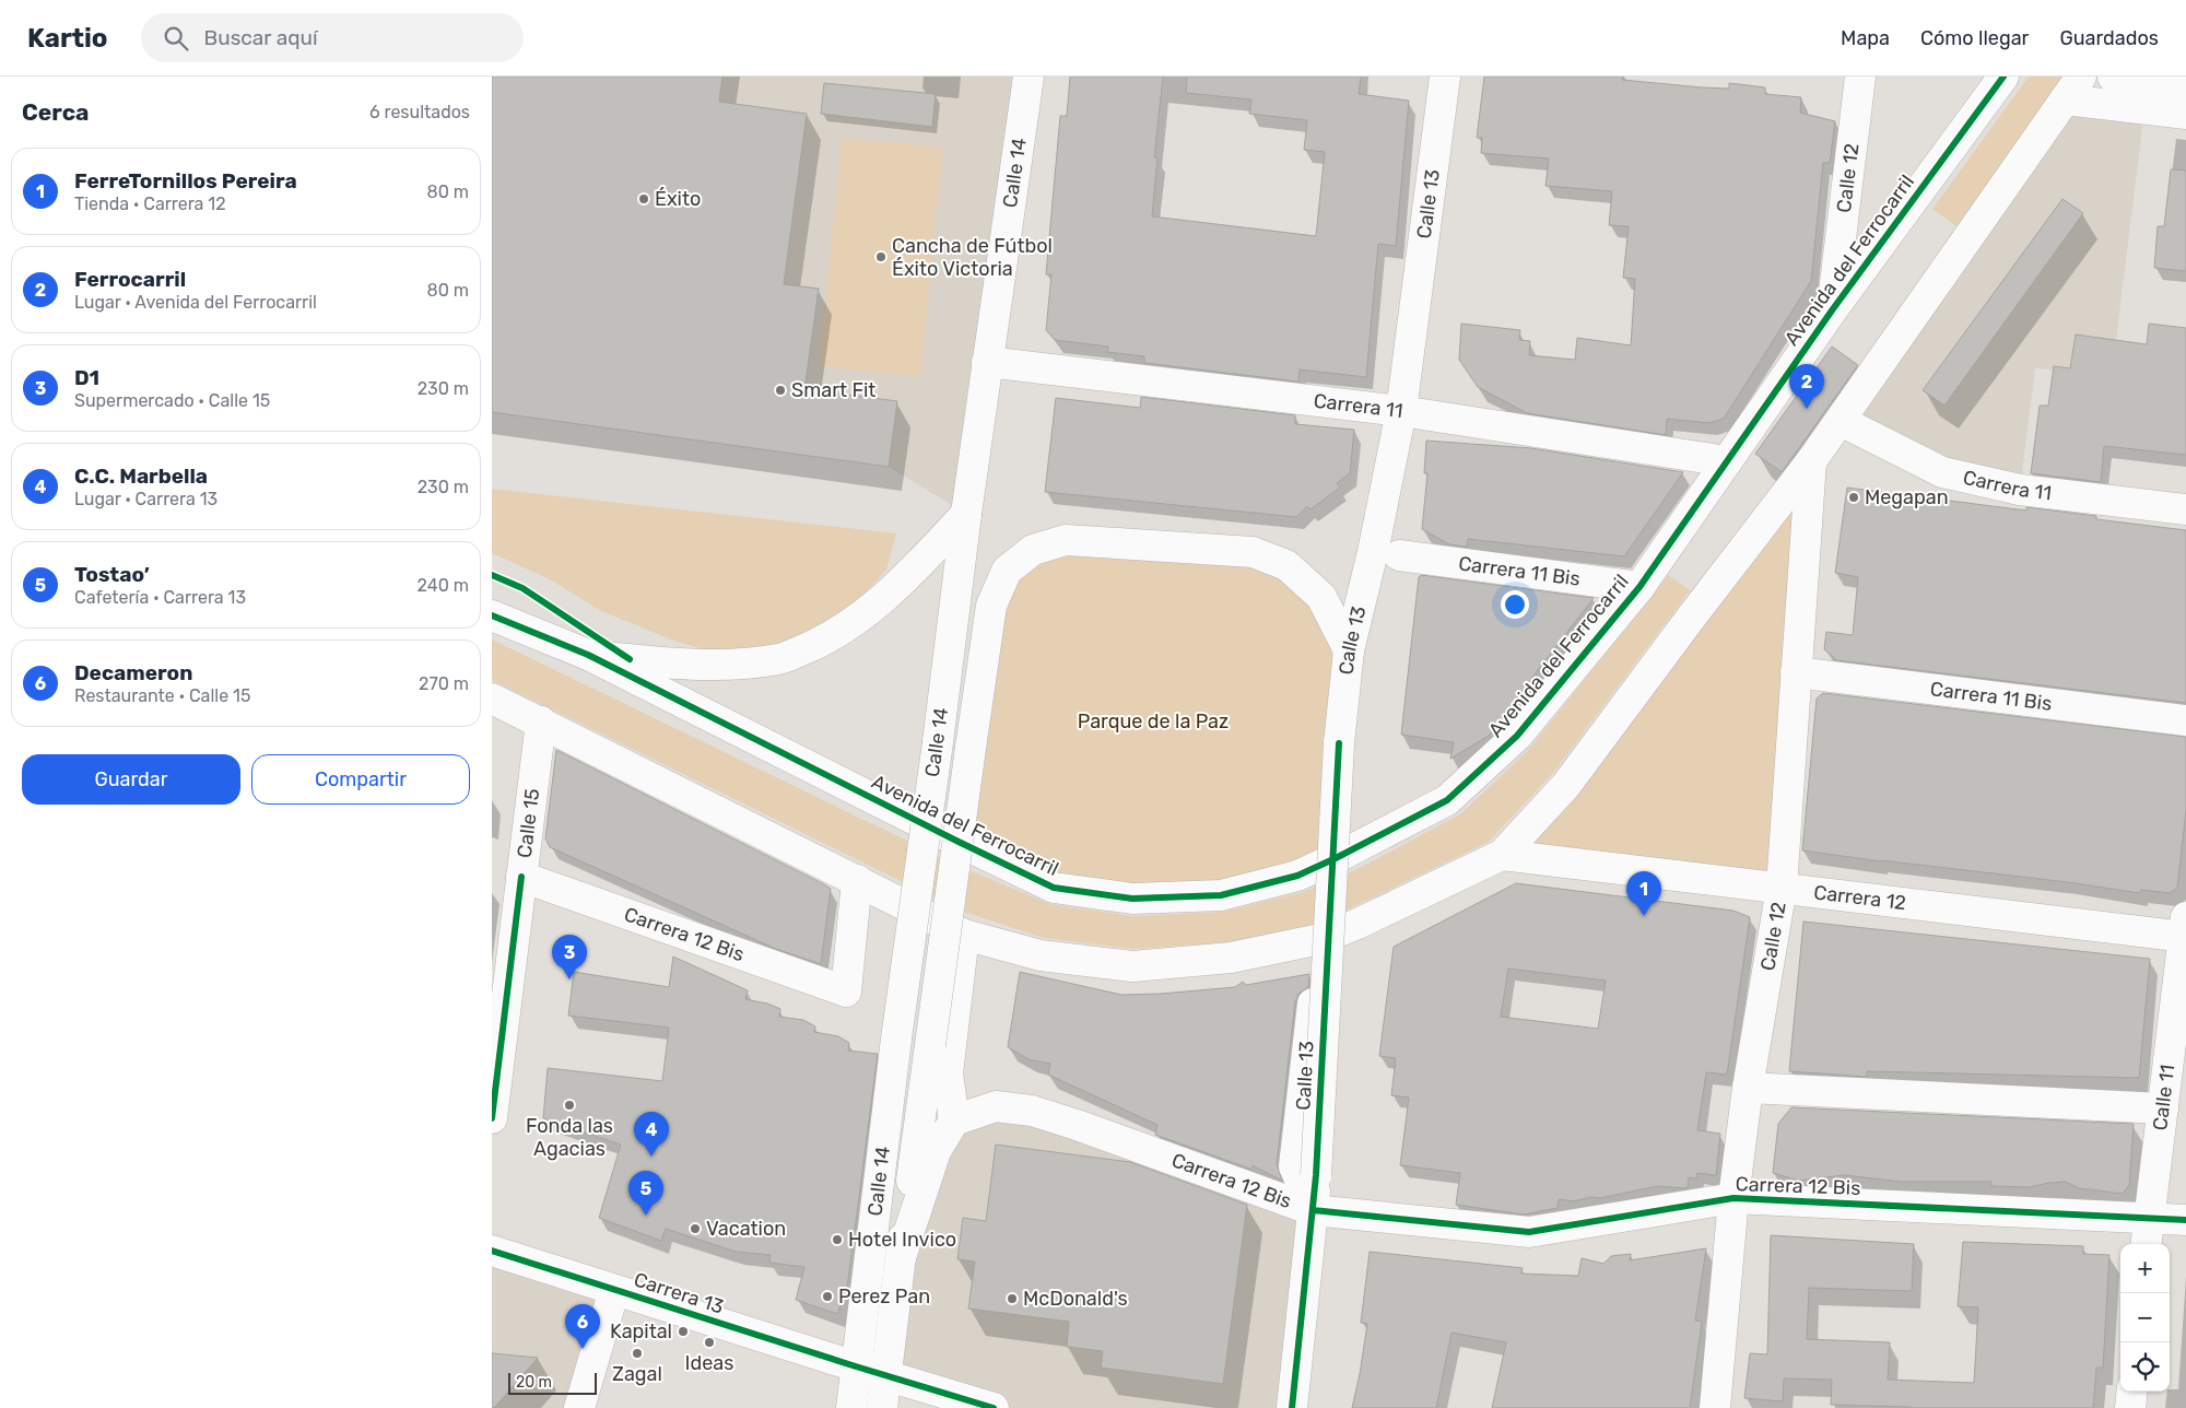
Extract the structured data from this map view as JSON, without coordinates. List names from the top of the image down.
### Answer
{
  "streets": {
    "main road": [
      "Calle 14",
      "Calle 12",
      "Calle 13",
      "Avenida del Ferrocarril",
      "Carrera 11",
      "Carrera 11 Bis",
      "Calle 15",
      "Carrera 12",
      "Carrera 12 Bis",
      "Calle 11",
      "Carrera 13"
    ]
  },
  "crossings": [
    ["Calle 14", "Calle 13"],
    ["Calle 14", "Carrera 11"],
    ["Calle 14", "Carrera 13"],
    ["Calle 12", "Avenida del Ferrocarril"],
    ["Calle 12", "Carrera 11 Bis"],
    ["Calle 12", "Carrera 12"],
    ["Calle 12", "Carrera 12 Bis"],
    ["Calle 13", "Carrera 11"],
    ["Calle 13", "Carrera 12 Bis"],
    ["Avenida del Ferrocarril", "Carrera 11"],
    ["Avenida del Ferrocarril", "Carrera 11 Bis"],
    ["Calle 15", "Carrera 12 Bis"],
    ["Carrera 12", "Calle 11"],
    ["Carrera 12 Bis", "Calle 11"]
  ],
  "parks": ["Parque de la Paz"],
  "places": [
    "Éxito",
    "Cancha de Fútbol Éxito Victoria",
    "Smart Fit",
    "Megapan",
    "Fonda las Agacias",
    "Vacation",
    "Hotel Invico",
    "Perez Pan",
    "McDonald's",
    "Kapital",
    "Ideas",
    "Zagal"
  ],
  "scale_bar": "20 m",
  "page": {
    "header": "Kartio",
    "search": "Buscar aquí",
    "nav": ["Mapa", "Cómo llegar", "Guardados"],
    "heading": ["Cerca", "6 resultados"],
    "list": [
      {
        "mark": "1",
        "name": "FerreTornillos Pereira",
        "note": "Tienda · Carrera 12",
        "value": "80 m"
      },
      {
        "mark": "2",
        "name": "Ferrocarril",
        "note": "Lugar · Avenida del Ferrocarril",
        "value": "80 m"
      },
      {
        "mark": "3",
        "name": "D1",
        "note": "Supermercado · Calle 15",
        "value": "230 m"
      },
      {
        "mark": "4",
        "name": "C.C. Marbella",
        "note": "Lugar · Carrera 13",
        "value": "230 m"
      },
      {
        "mark": "5",
        "name": "Tostao’",
        "note": "Cafetería · Carrera 13",
        "value": "240 m"
      },
      {
        "mark": "6",
        "name": "Decameron",
        "note": "Restaurante · Calle 15",
        "value": "270 m"
      }
    ],
    "pins": [
      "2",
      "1",
      "3",
      "4",
      "5",
      "6"
    ],
    "buttons": ["Guardar", "Compartir"],
    "map_buttons": ["+", "−"],
    "scale": "20 m"
  }
}
